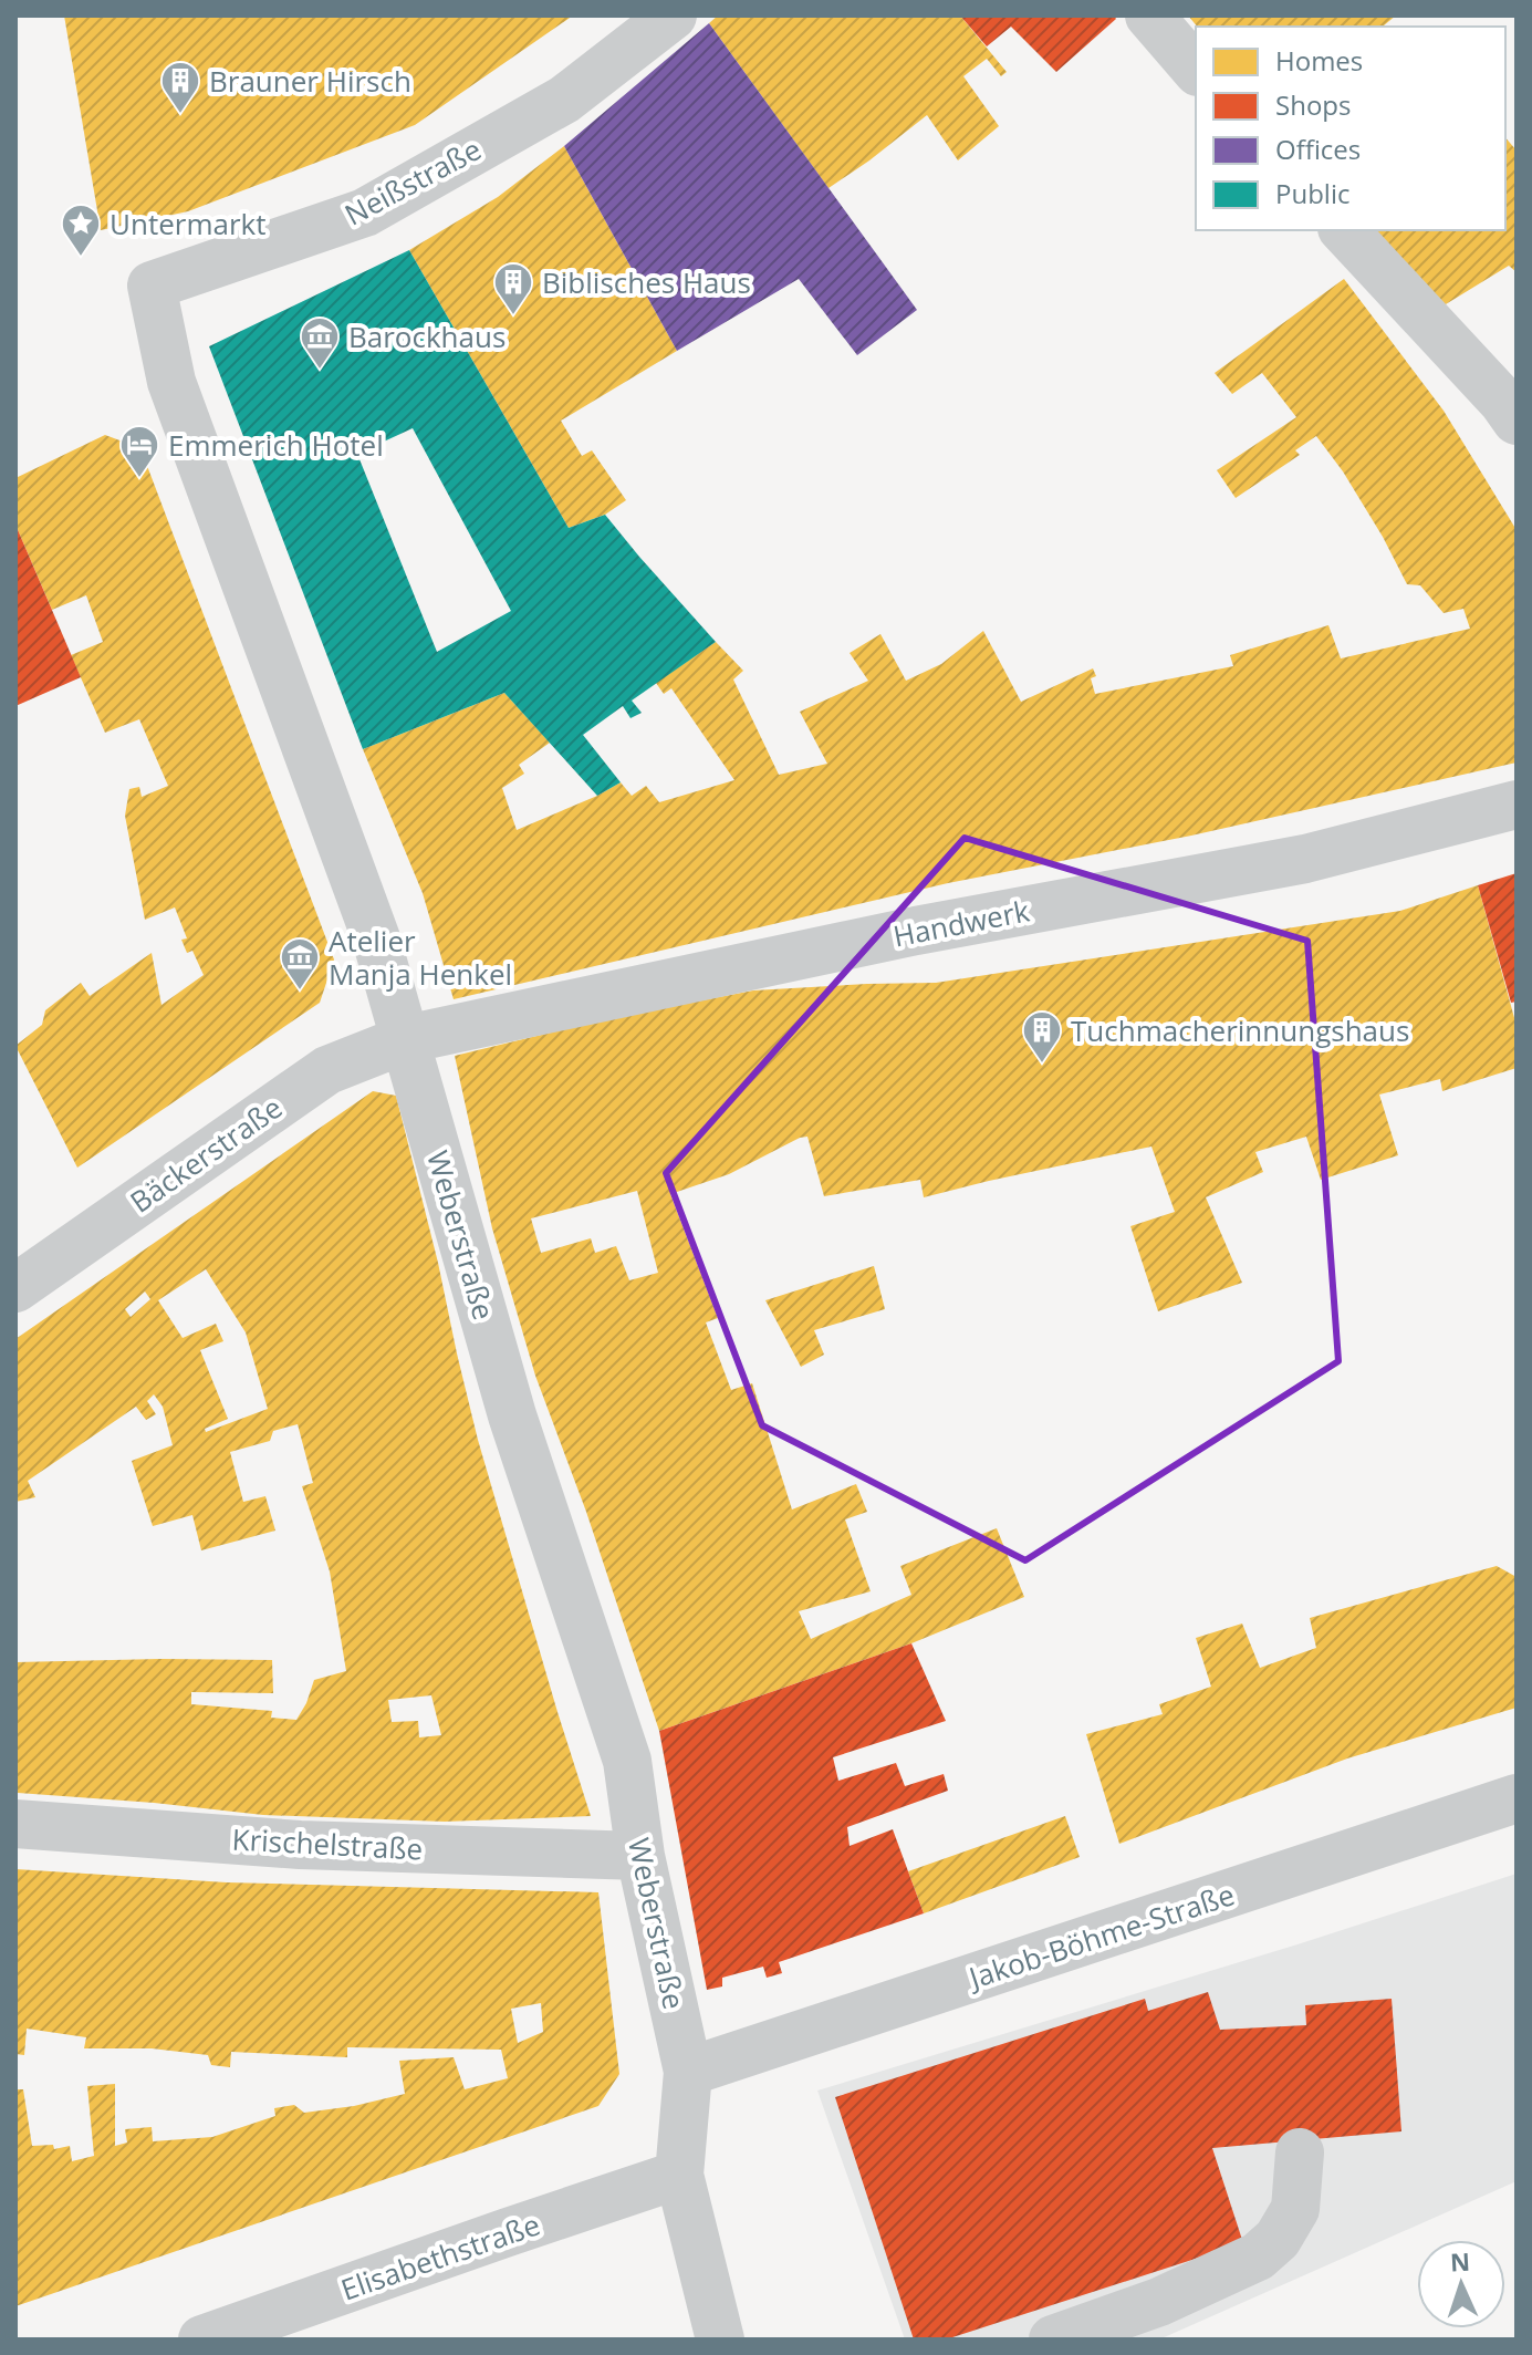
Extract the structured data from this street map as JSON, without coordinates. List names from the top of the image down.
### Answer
{
  "streets": {
    "street": [
      "Neißstraße",
      "Handwerk",
      "Bäckerstraße",
      "Weberstraße",
      "Krischelstraße",
      "Jakob-Böhme-Straße",
      "Elisabethstraße"
    ]
  },
  "crossings": [
    ["Neißstraße", "Weberstraße"],
    ["Handwerk", "Bäckerstraße"],
    ["Handwerk", "Weberstraße"],
    ["Bäckerstraße", "Weberstraße"],
    ["Weberstraße", "Krischelstraße"],
    ["Weberstraße", "Jakob-Böhme-Straße"],
    ["Weberstraße", "Elisabethstraße"]
  ],
  "places": {
    "building": ["Brauner Hirsch", "Biblisches Haus", "Tuchmacherinnungshaus"],
    "place": ["Untermarkt"],
    "museum": ["Barockhaus", "Atelier Manja Henkel"],
    "hotel": ["Emmerich Hotel"]
  },
  "legend": [
    "Homes",
    "Shops",
    "Offices",
    "Public"
  ],
  "north": "top"
}
